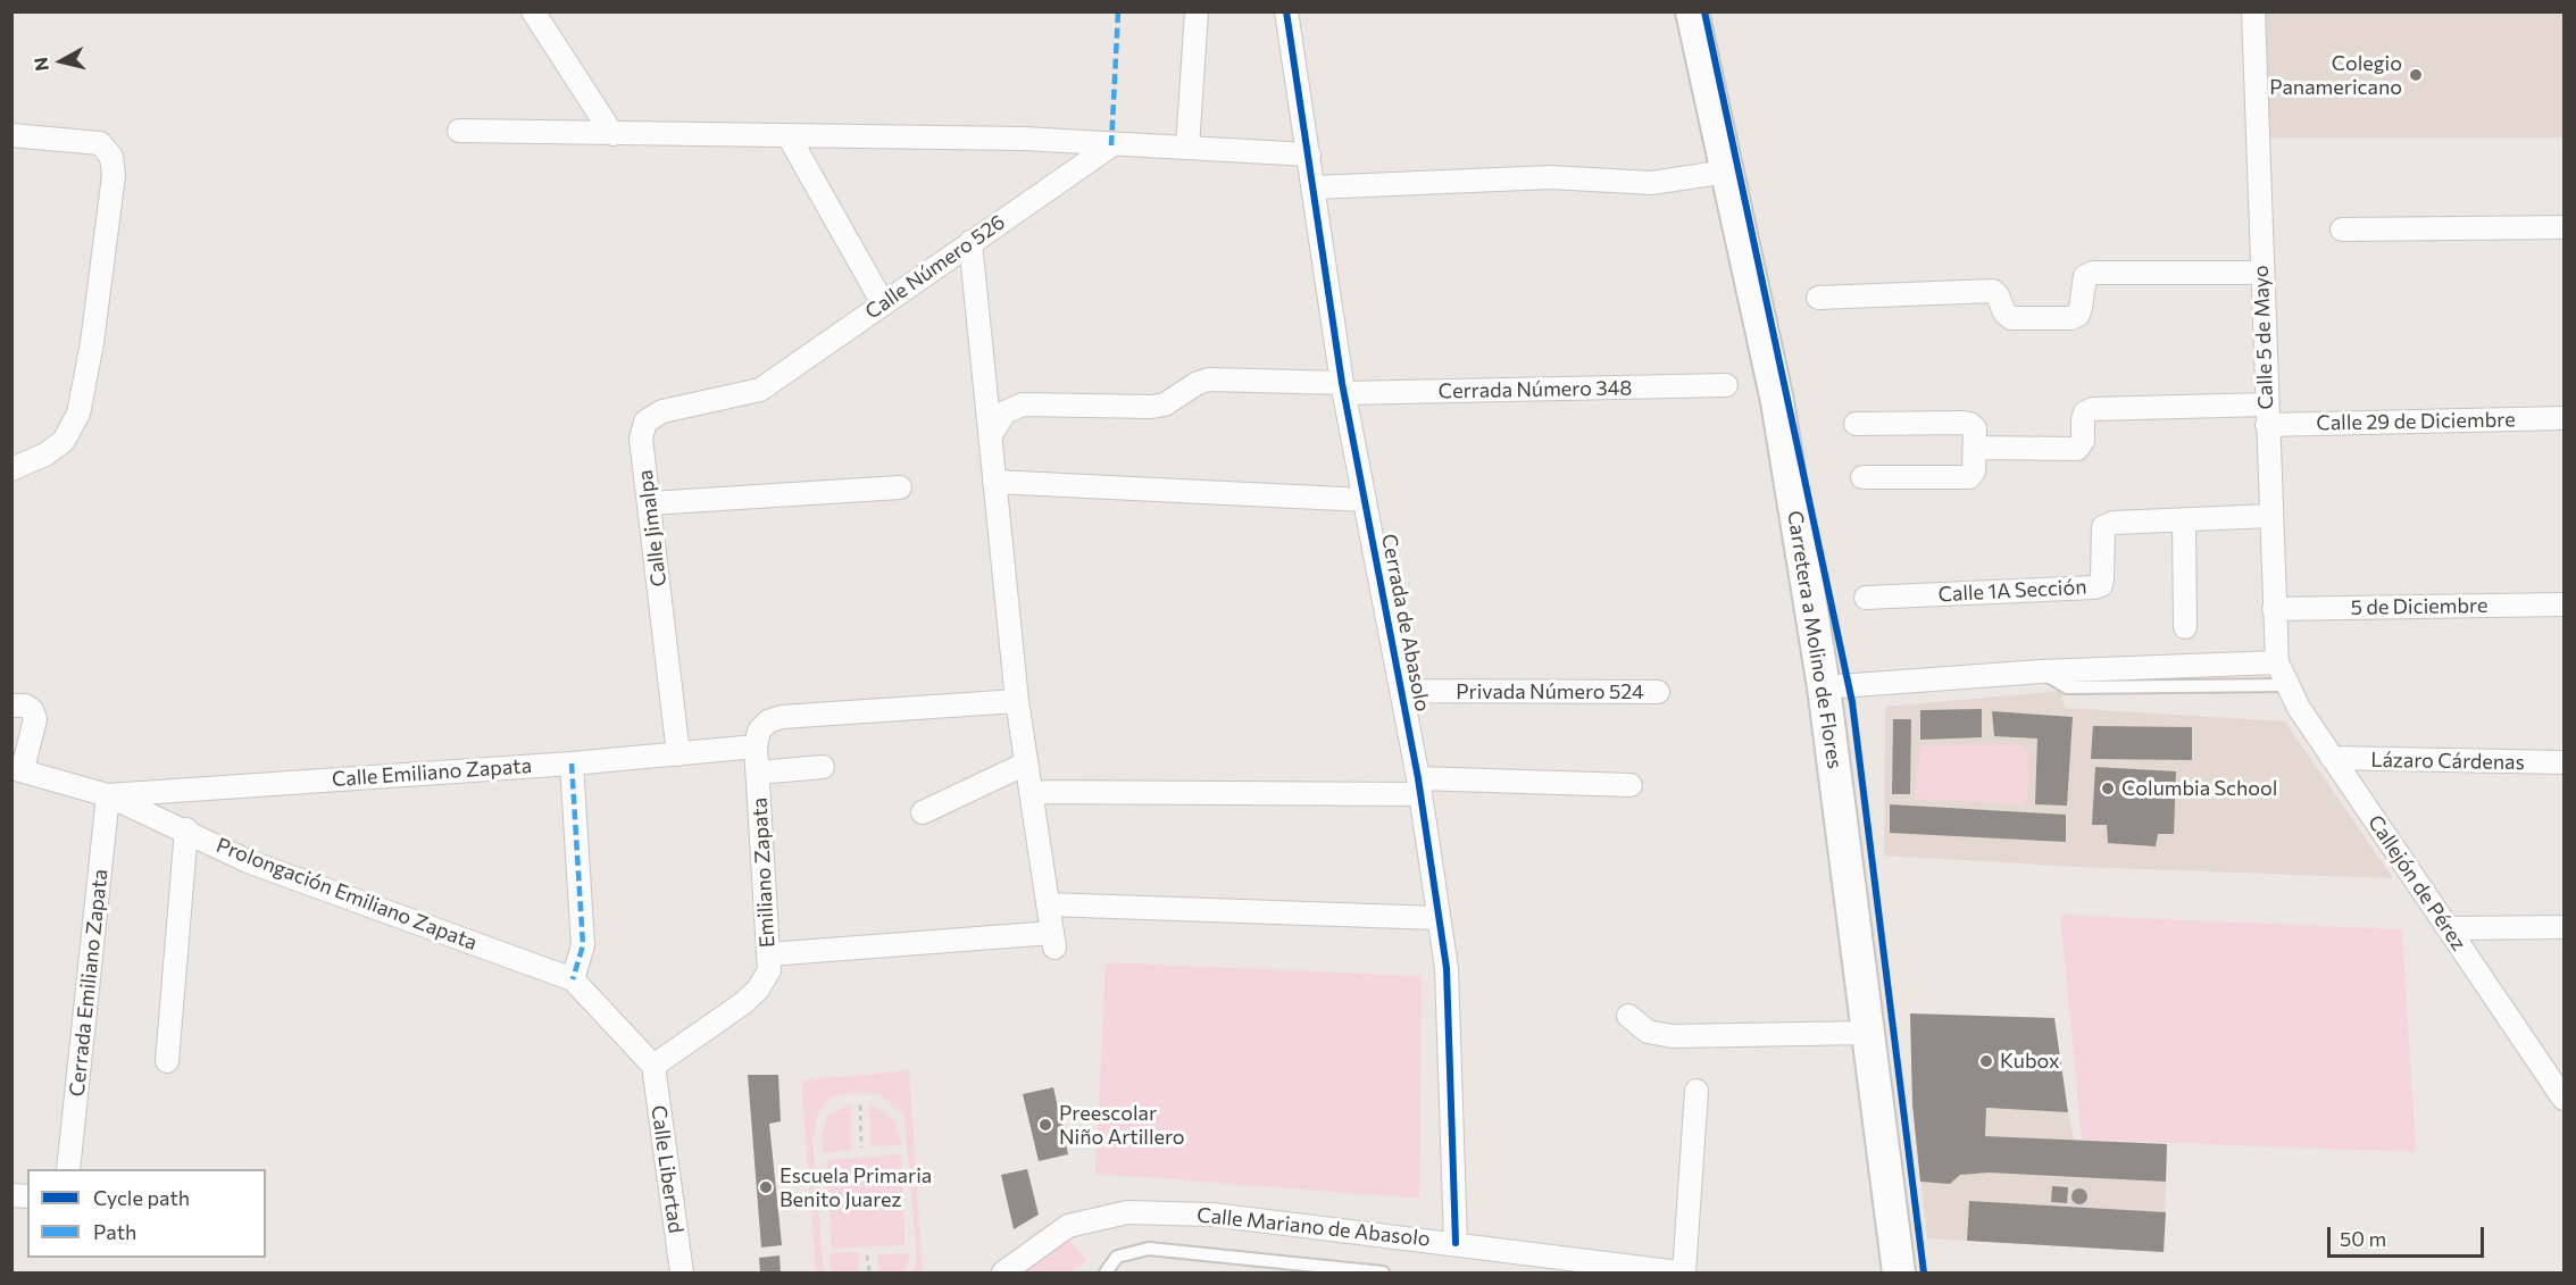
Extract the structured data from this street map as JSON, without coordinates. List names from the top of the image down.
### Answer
{
  "streets": {
    "main road": ["Carretera a Molino de Flores"],
    "street": [
      "Calle Número 526",
      "Calle 5 de Mayo",
      "Cerrada Número 348",
      "Calle 29 de Diciembre",
      "Calle Jimalpa",
      "Calle 1A Sección",
      "5 de Diciembre",
      "Cerrada de Abasolo",
      "Privada Número 524",
      "Lázaro Cárdenas",
      "Calle Emiliano Zapata",
      "Emiliano Zapata",
      "Callejón de Pérez",
      "Prolongación Emiliano Zapata",
      "Cerrada Emiliano Zapata",
      "Calle Libertad",
      "Calle Mariano de Abasolo"
    ]
  },
  "crossings": [
    ["Calle Número 526", "Calle Jimalpa"],
    ["Calle 5 de Mayo", "Calle 29 de Diciembre"],
    ["Calle 5 de Mayo", "Calle 1A Sección"],
    ["Calle 5 de Mayo", "5 de Diciembre"],
    ["Calle 5 de Mayo", "Callejón de Pérez"],
    ["Cerrada Número 348", "Cerrada de Abasolo"],
    ["Calle Jimalpa", "Calle Emiliano Zapata"],
    ["Cerrada de Abasolo", "Privada Número 524"],
    ["Cerrada de Abasolo", "Calle Mariano de Abasolo"],
    ["Lázaro Cárdenas", "Callejón de Pérez"],
    ["Calle Emiliano Zapata", "Emiliano Zapata"],
    ["Calle Emiliano Zapata", "Prolongación Emiliano Zapata"],
    ["Calle Emiliano Zapata", "Cerrada Emiliano Zapata"],
    ["Emiliano Zapata", "Prolongación Emiliano Zapata"],
    ["Emiliano Zapata", "Calle Libertad"],
    ["Prolongación Emiliano Zapata", "Cerrada Emiliano Zapata"],
    ["Prolongación Emiliano Zapata", "Calle Libertad"]
  ],
  "places": [
    "Colegio Panamericano",
    "Columbia School",
    "Kubox",
    "Preescolar Niño Artillero",
    "Escuela Primaria Benito Juarez"
  ],
  "legend": ["Cycle path", "Path"],
  "scale_bar": "50 m",
  "north": "left"
}
